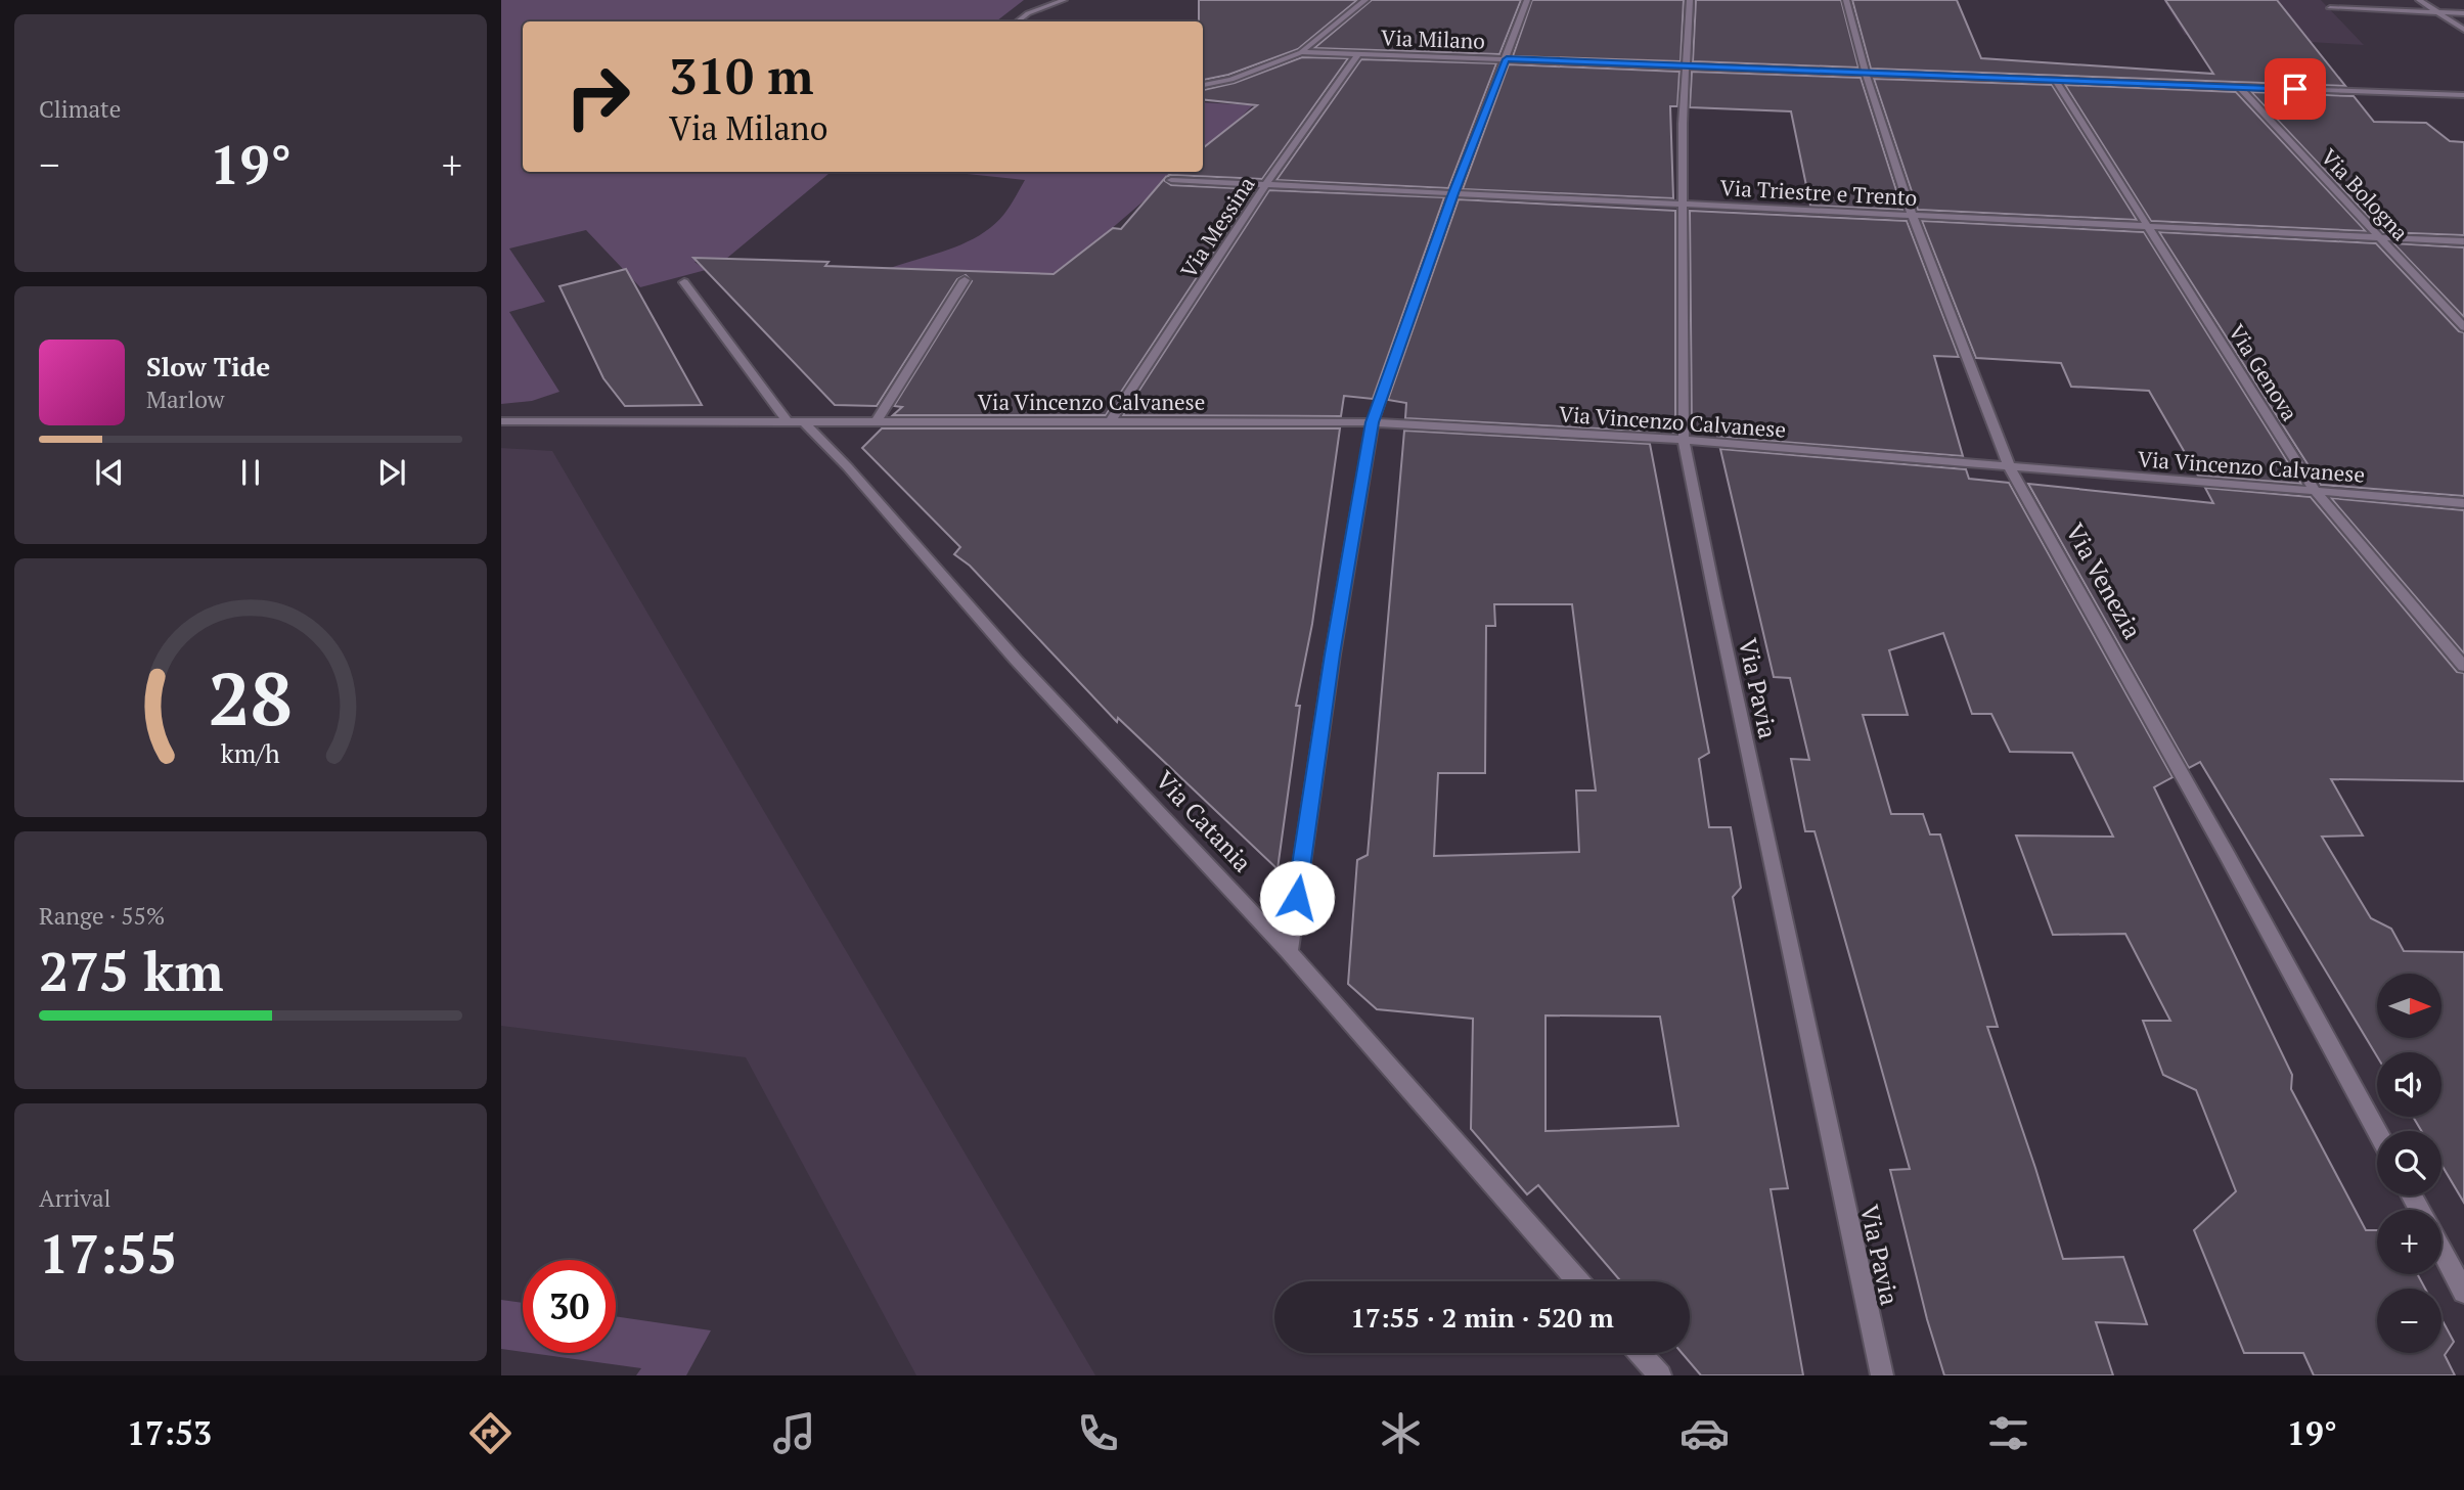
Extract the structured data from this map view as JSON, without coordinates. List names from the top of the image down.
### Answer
{
  "streets": {
    "street": [
      "Via Milano",
      "Via Triestre e Trento",
      "Via Bologna",
      "Via Messina",
      "Via Genova",
      "Via Vincenzo Calvanese",
      "Via Venezia",
      "Via Pavia",
      "Via Catania"
    ]
  },
  "crossings": [
    ["Via Milano", "Via Bologna"],
    ["Via Milano", "Via Messina"],
    ["Via Milano", "Via Genova"],
    ["Via Milano", "Via Venezia"],
    ["Via Milano", "Via Pavia"],
    ["Via Triestre e Trento", "Via Bologna"],
    ["Via Triestre e Trento", "Via Messina"],
    ["Via Triestre e Trento", "Via Genova"],
    ["Via Triestre e Trento", "Via Venezia"],
    ["Via Triestre e Trento", "Via Pavia"],
    ["Via Messina", "Via Vincenzo Calvanese"],
    ["Via Genova", "Via Vincenzo Calvanese"],
    ["Via Vincenzo Calvanese", "Via Venezia"],
    ["Via Vincenzo Calvanese", "Via Pavia"],
    ["Via Vincenzo Calvanese", "Via Catania"]
  ],
  "north": "right",
  "page": {
    "tile": [
      "Climate",
      ["Range · 55%", "275 km"],
      ["Arrival", "17:55"]
    ],
    "turn": ["310 m", "Via Milano"],
    "heat": ["−", "19°", "+"],
    "song": ["Slow Tide", "Marlow"],
    "map_buttons": ["+", "−"],
    "limit": "30",
    "trip": "17:55 · 2 min · 520 m",
    "tabs": ["17:53", "19°"],
    "gauge": ["28", "km/h"]
  }
}
